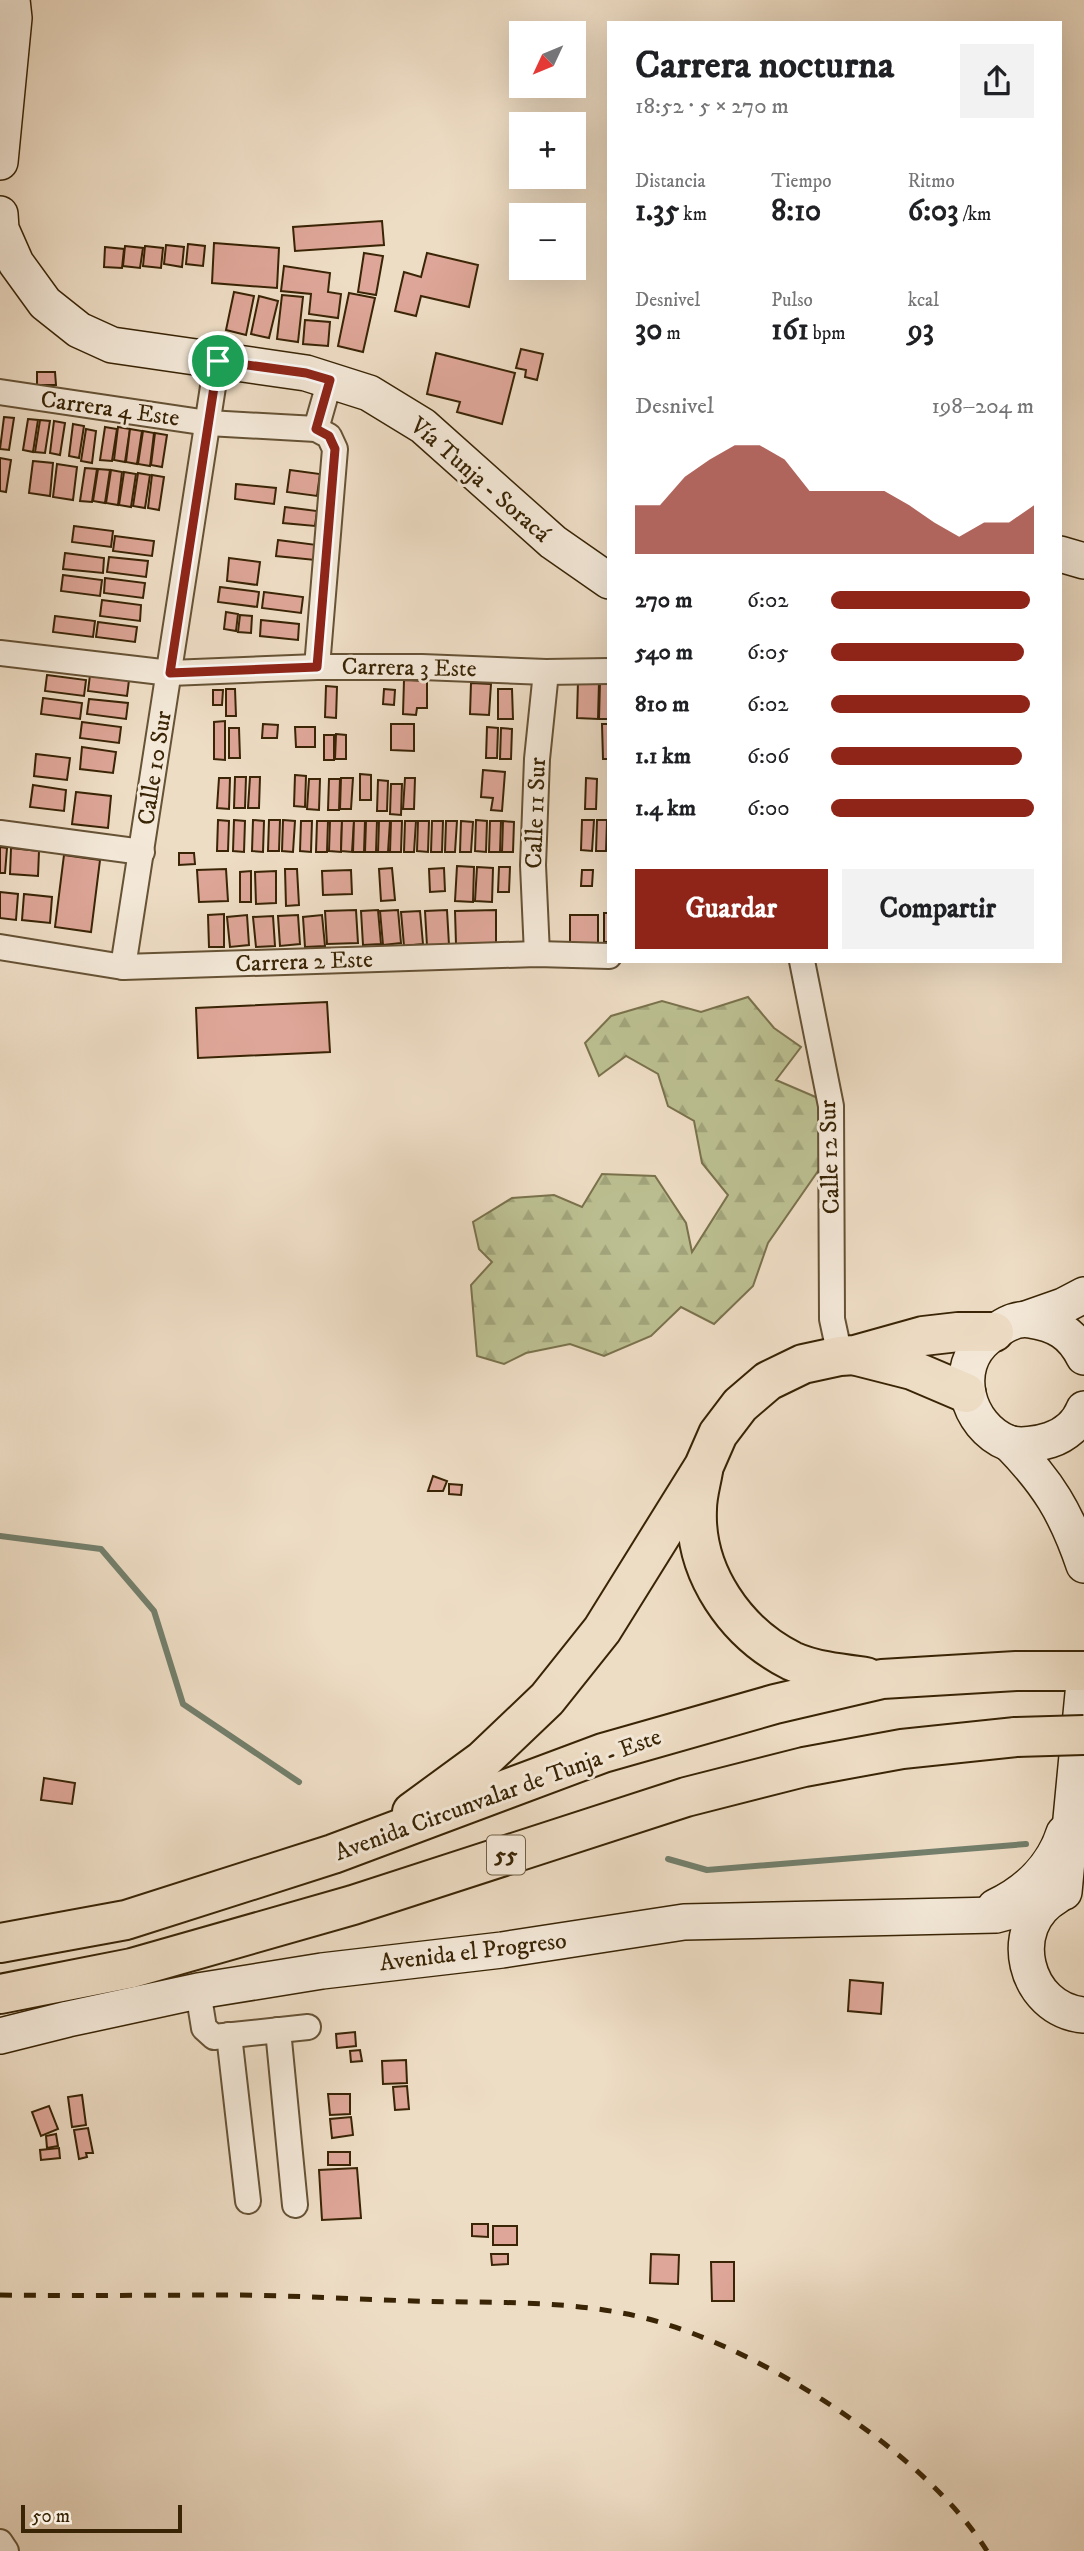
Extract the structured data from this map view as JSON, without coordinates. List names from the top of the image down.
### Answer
{
  "streets": {
    "highway": ["Avenida Circunvalar de Tunja - Este", "55"],
    "main road": ["Vía Tunja - Soracá", "Avenida el Progreso"],
    "street": [
      "Carrera 4 Este",
      "Carrera 3 Este",
      "Calle 10 Sur",
      "Calle 11 Sur",
      "Carrera 2 Este",
      "Calle 12 Sur"
    ]
  },
  "crossings": [
    ["Carrera 4 Este", "Calle 10 Sur"],
    ["Vía Tunja - Soracá", "Calle 10 Sur"],
    ["Carrera 3 Este", "Calle 10 Sur"],
    ["Carrera 3 Este", "Calle 11 Sur"],
    ["Calle 10 Sur", "Carrera 2 Este"],
    ["Calle 11 Sur", "Carrera 2 Este"]
  ],
  "scale_bar": "50 m",
  "north": "bottom left",
  "page": {
    "map_buttons": ["+", "−"],
    "heading": ["Carrera nocturna", "18:52 · 5 × 270 m"],
    "stats": [
      ["Distancia", "1.35 km"],
      ["Tiempo", "8:10"],
      ["Ritmo", "6:03 /km"],
      ["Desnivel", "30 m"],
      ["Pulso", "161 bpm"],
      ["kcal", "93"]
    ],
    "chart": ["Desnivel", "198–204 m"],
    "list": [
      {
        "name": "270 m",
        "note": "6:02"
      },
      {
        "name": "540 m",
        "note": "6:05"
      },
      {
        "name": "810 m",
        "note": "6:02"
      },
      {
        "name": "1.1 km",
        "note": "6:06"
      },
      {
        "name": "1.4 km",
        "note": "6:00"
      }
    ],
    "buttons": ["Guardar", "Compartir"],
    "scale": "50 m"
  }
}
